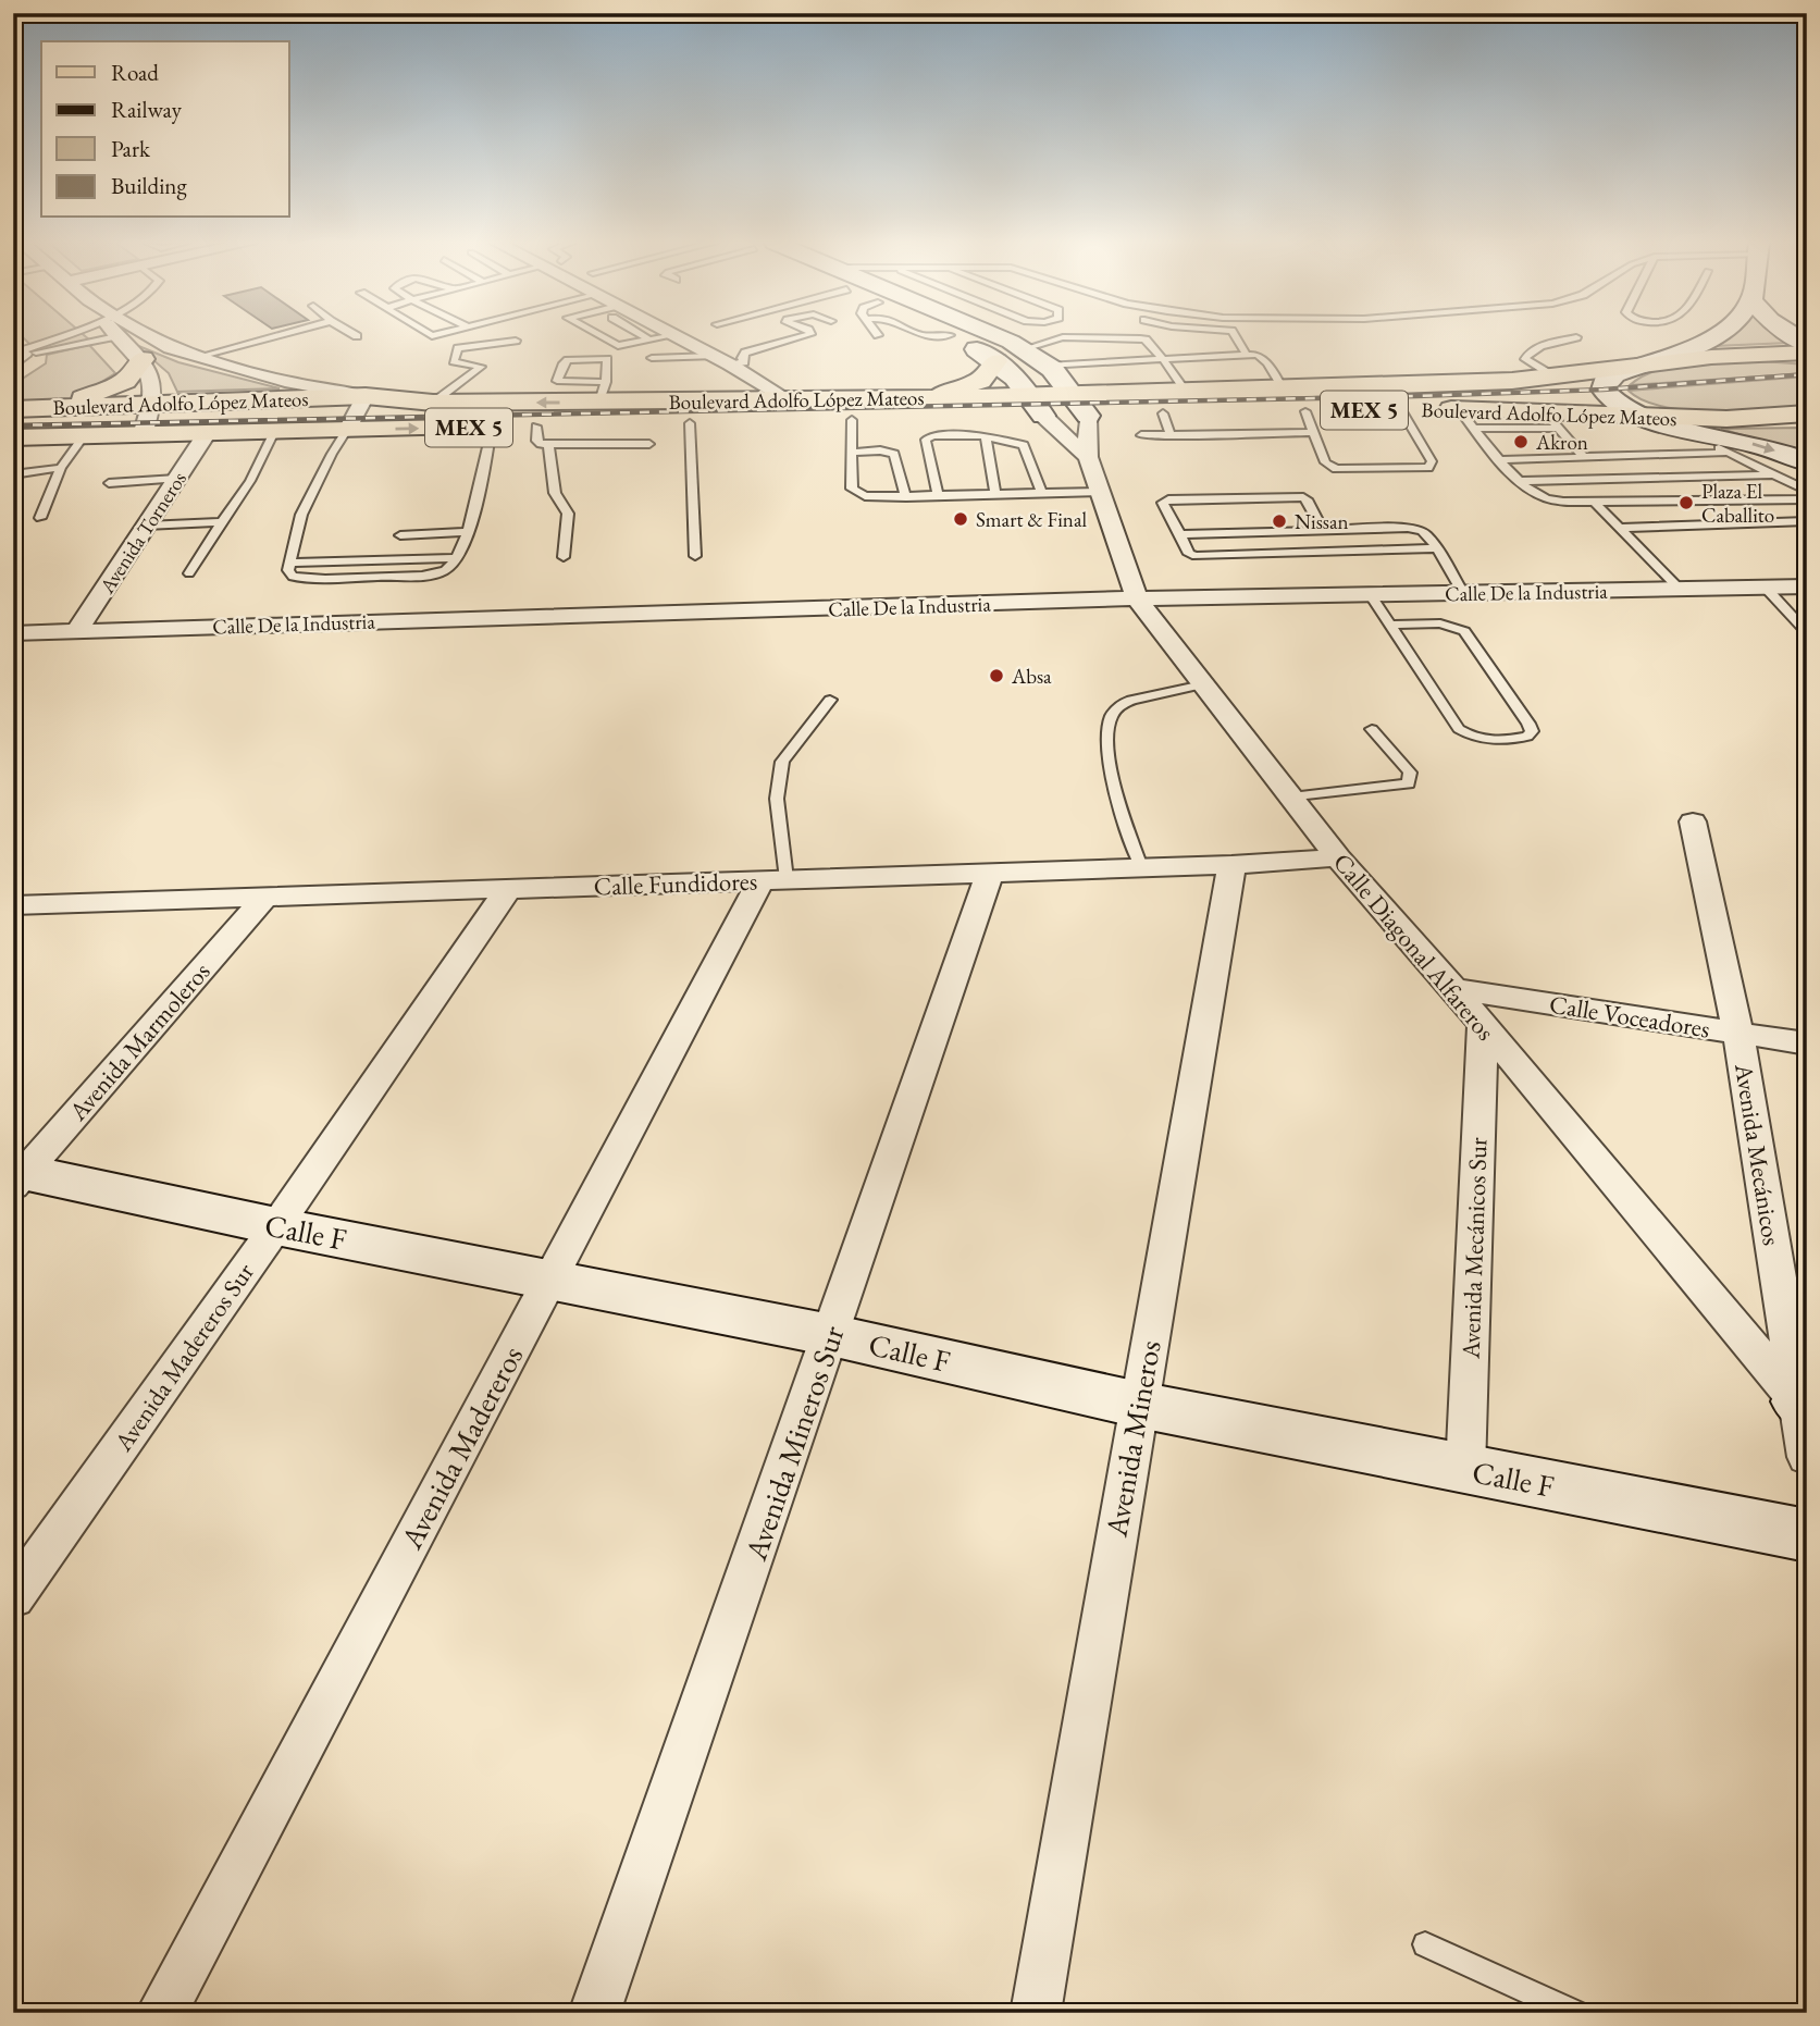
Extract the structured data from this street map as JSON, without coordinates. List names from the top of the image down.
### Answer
{
  "streets": {
    "main road": ["Boulevard Adolfo López Mateos", "MEX 5"],
    "street": [
      "Avenida Torneros",
      "Calle De la Industria",
      "Calle Fundidores",
      "Calle Diagonal Alfareros",
      "Calle Voceadores",
      "Avenida Marmoleros",
      "Avenida Mecánicos",
      "Calle F",
      "Avenida Mecánicos Sur",
      "Avenida Madereros Sur",
      "Avenida Mineros",
      "Avenida Mineros Sur",
      "Avenida Madereros"
    ]
  },
  "crossings": [
    ["Boulevard Adolfo López Mateos", "Avenida Torneros"],
    ["Boulevard Adolfo López Mateos", "Calle Diagonal Alfareros"],
    ["Avenida Torneros", "Calle De la Industria"],
    ["Calle De la Industria", "Calle Diagonal Alfareros"],
    ["Calle Fundidores", "Calle Diagonal Alfareros"],
    ["Calle Fundidores", "Avenida Marmoleros"],
    ["Calle Fundidores", "Avenida Madereros Sur"],
    ["Calle Fundidores", "Avenida Mineros"],
    ["Calle Fundidores", "Avenida Mineros Sur"],
    ["Calle Fundidores", "Avenida Madereros"],
    ["Calle Diagonal Alfareros", "Calle Voceadores"],
    ["Calle Diagonal Alfareros", "Avenida Mecánicos"],
    ["Calle Diagonal Alfareros", "Avenida Mecánicos Sur"],
    ["Calle Voceadores", "Avenida Mecánicos"],
    ["Avenida Marmoleros", "Calle F"],
    ["Calle F", "Avenida Mecánicos Sur"],
    ["Calle F", "Avenida Madereros Sur"],
    ["Calle F", "Avenida Mineros"],
    ["Calle F", "Avenida Mineros Sur"],
    ["Calle F", "Avenida Madereros"]
  ],
  "places": [
    "Akron",
    "Plaza El Caballito",
    "Smart & Final",
    "Nissan",
    "Absa"
  ],
  "legend": [
    "Road",
    "Railway",
    "Park",
    "Building"
  ]
}
